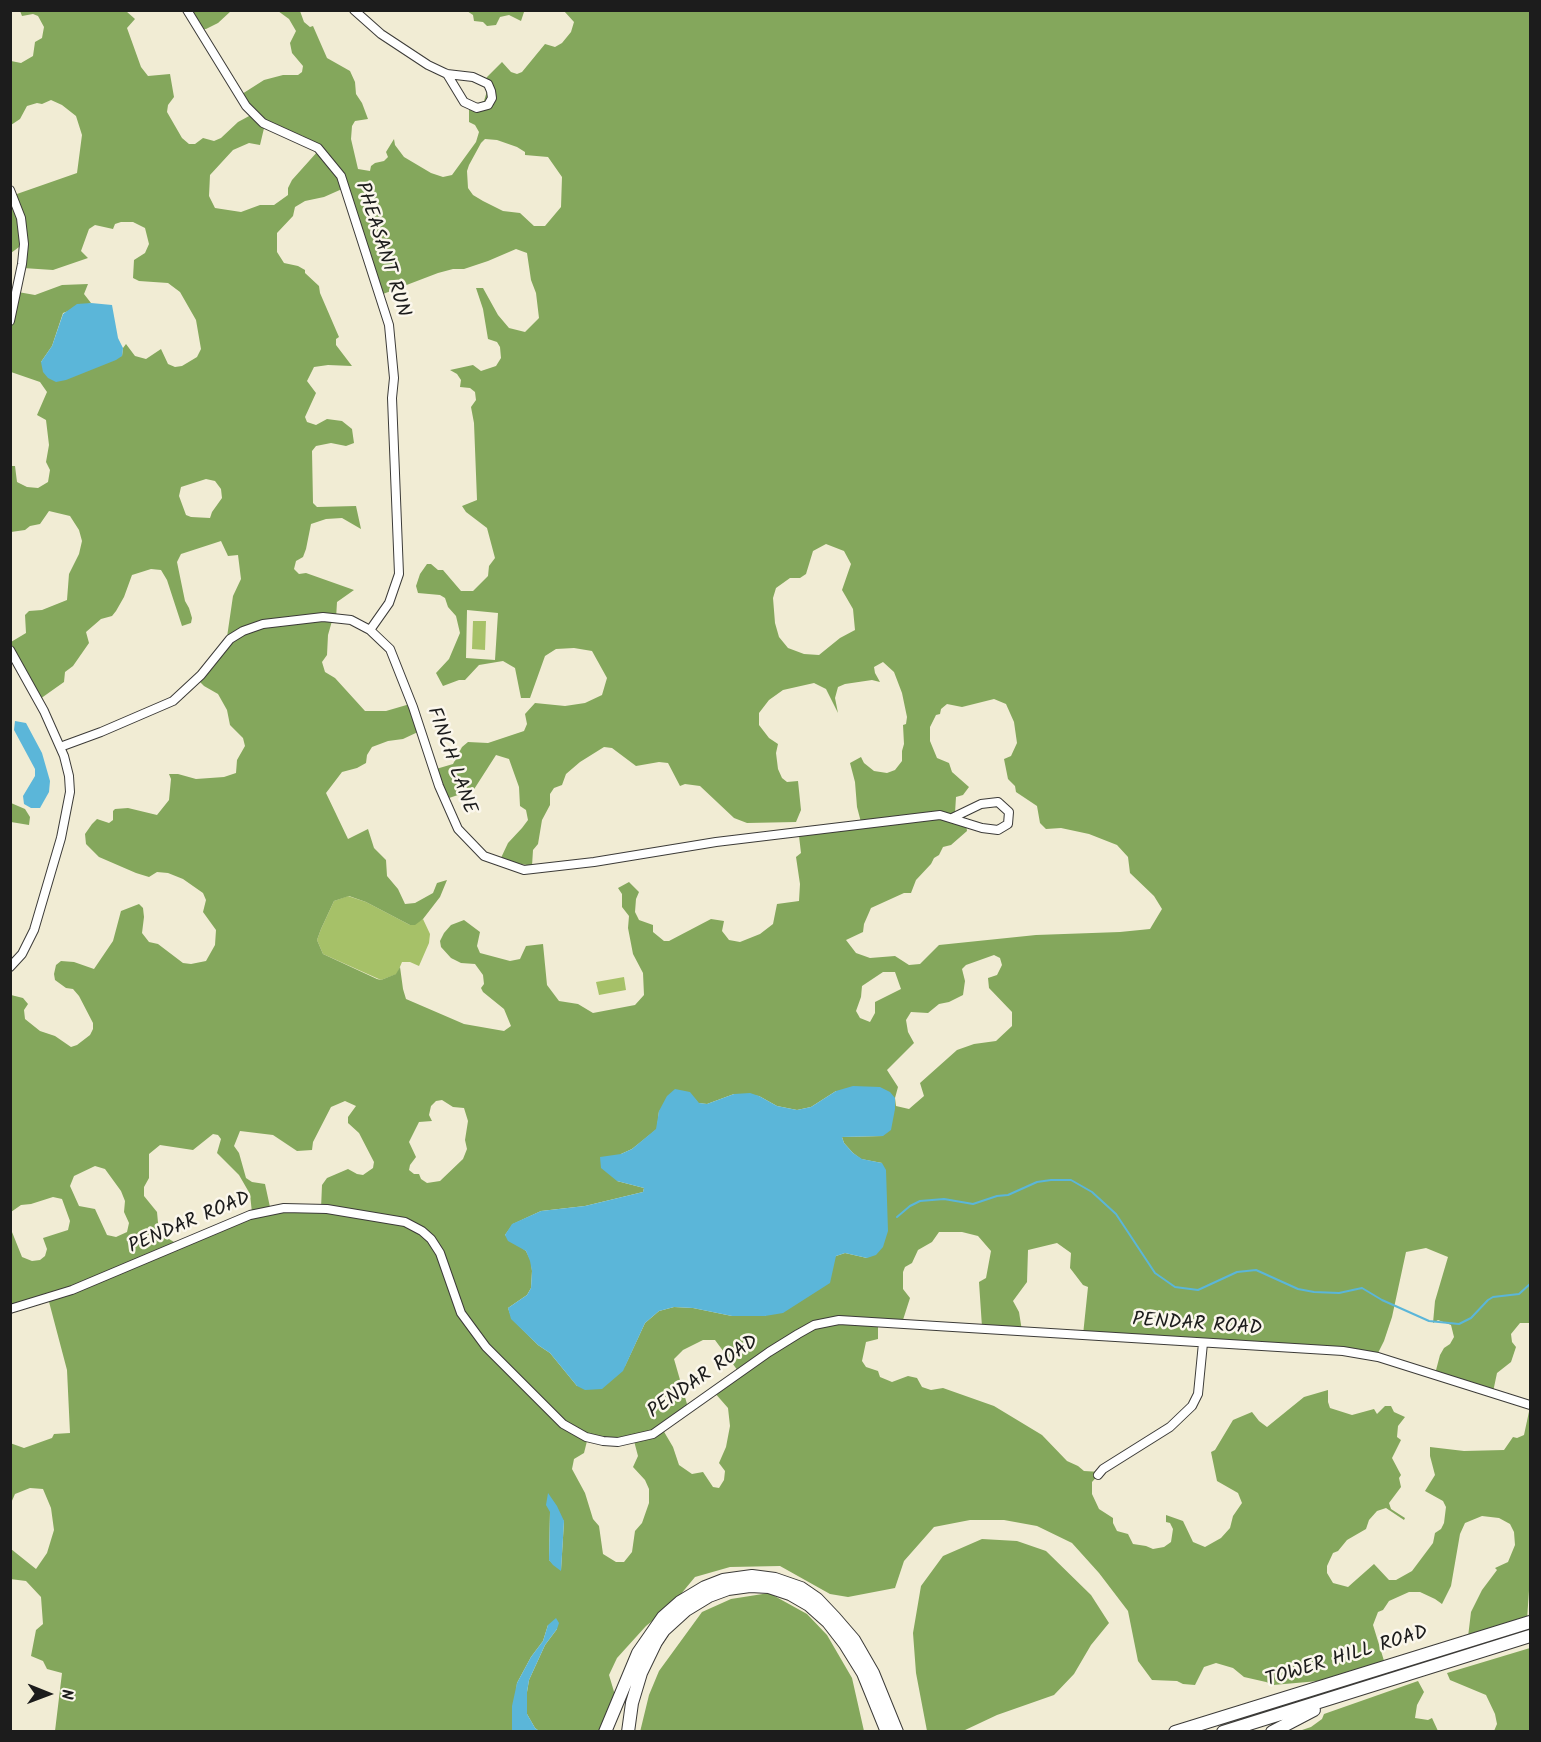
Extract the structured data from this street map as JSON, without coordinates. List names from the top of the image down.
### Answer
{
  "streets": {
    "highway": ["TOWER HILL ROAD"],
    "street": ["PHEASANT RUN", "FINCH LANE", "PENDAR ROAD"]
  },
  "crossings": [
    ["PHEASANT RUN", "FINCH LANE"]
  ],
  "north": "right"
}
